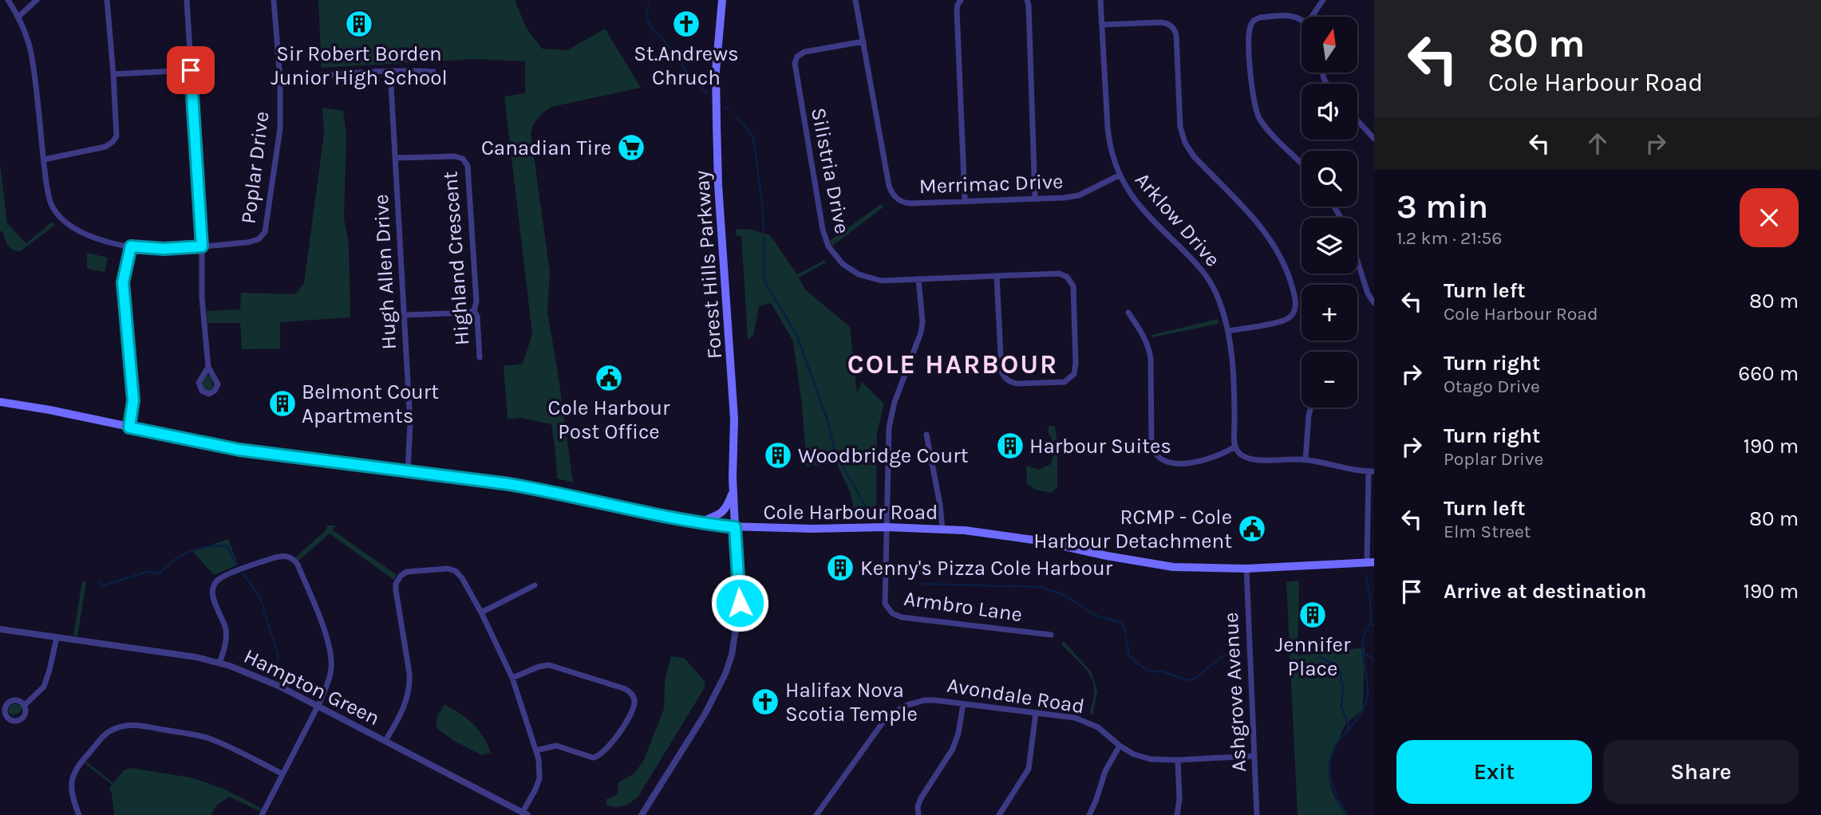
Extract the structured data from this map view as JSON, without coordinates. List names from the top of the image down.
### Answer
{
  "streets": {
    "main road": ["Forest Hills Parkway", "Cole Harbour Road"],
    "street": [
      "Poplar Drive",
      "Silistria Drive",
      "Merrimac Drive",
      "Arklow Drive",
      "Highland Crescent",
      "Hugh Allen Drive",
      "Armbro Lane",
      "Hampton Green",
      "Ashgrove Avenue",
      "Avondale Road"
    ]
  },
  "crossings": [
    ["Silistria Drive", "Merrimac Drive"],
    ["Merrimac Drive", "Arklow Drive"],
    ["Highland Crescent", "Hugh Allen Drive"],
    ["Forest Hills Parkway", "Cole Harbour Road"],
    ["Hugh Allen Drive", "Cole Harbour Road"],
    ["Cole Harbour Road", "Armbro Lane"],
    ["Cole Harbour Road", "Ashgrove Avenue"],
    ["Ashgrove Avenue", "Avondale Road"]
  ],
  "districts": ["COLE HARBOUR"],
  "places": {
    "building": [
      "Sir Robert Borden Junior High School",
      "Belmont Court Apartments",
      "Harbour Suites",
      "Woodbridge Court",
      "Kenny's Pizza Cole Harbour",
      "Jennifer Place"
    ],
    "church": ["St.Andrews Chruch", "Halifax Nova Scotia Temple"],
    "supermarket": ["Canadian Tire"],
    "public building": ["Cole Harbour Post Office", "RCMP - Cole Harbour Detachment"]
  },
  "north": "top",
  "page": {
    "turn": ["80 m", "Cole Harbour Road"],
    "map_buttons": ["+", "−"],
    "heading": ["3 min", "1.2 km · 21:56"],
    "list": [
      {
        "name": "Turn left",
        "note": "Cole Harbour Road",
        "value": "80 m"
      },
      {
        "name": "Turn right",
        "note": "Otago Drive",
        "value": "660 m"
      },
      {
        "name": "Turn right",
        "note": "Poplar Drive",
        "value": "190 m"
      },
      {
        "name": "Turn left",
        "note": "Elm Street",
        "value": "80 m"
      },
      {
        "name": "Arrive at destination",
        "value": "190 m"
      }
    ],
    "buttons": ["Exit", "Share"]
  }
}
